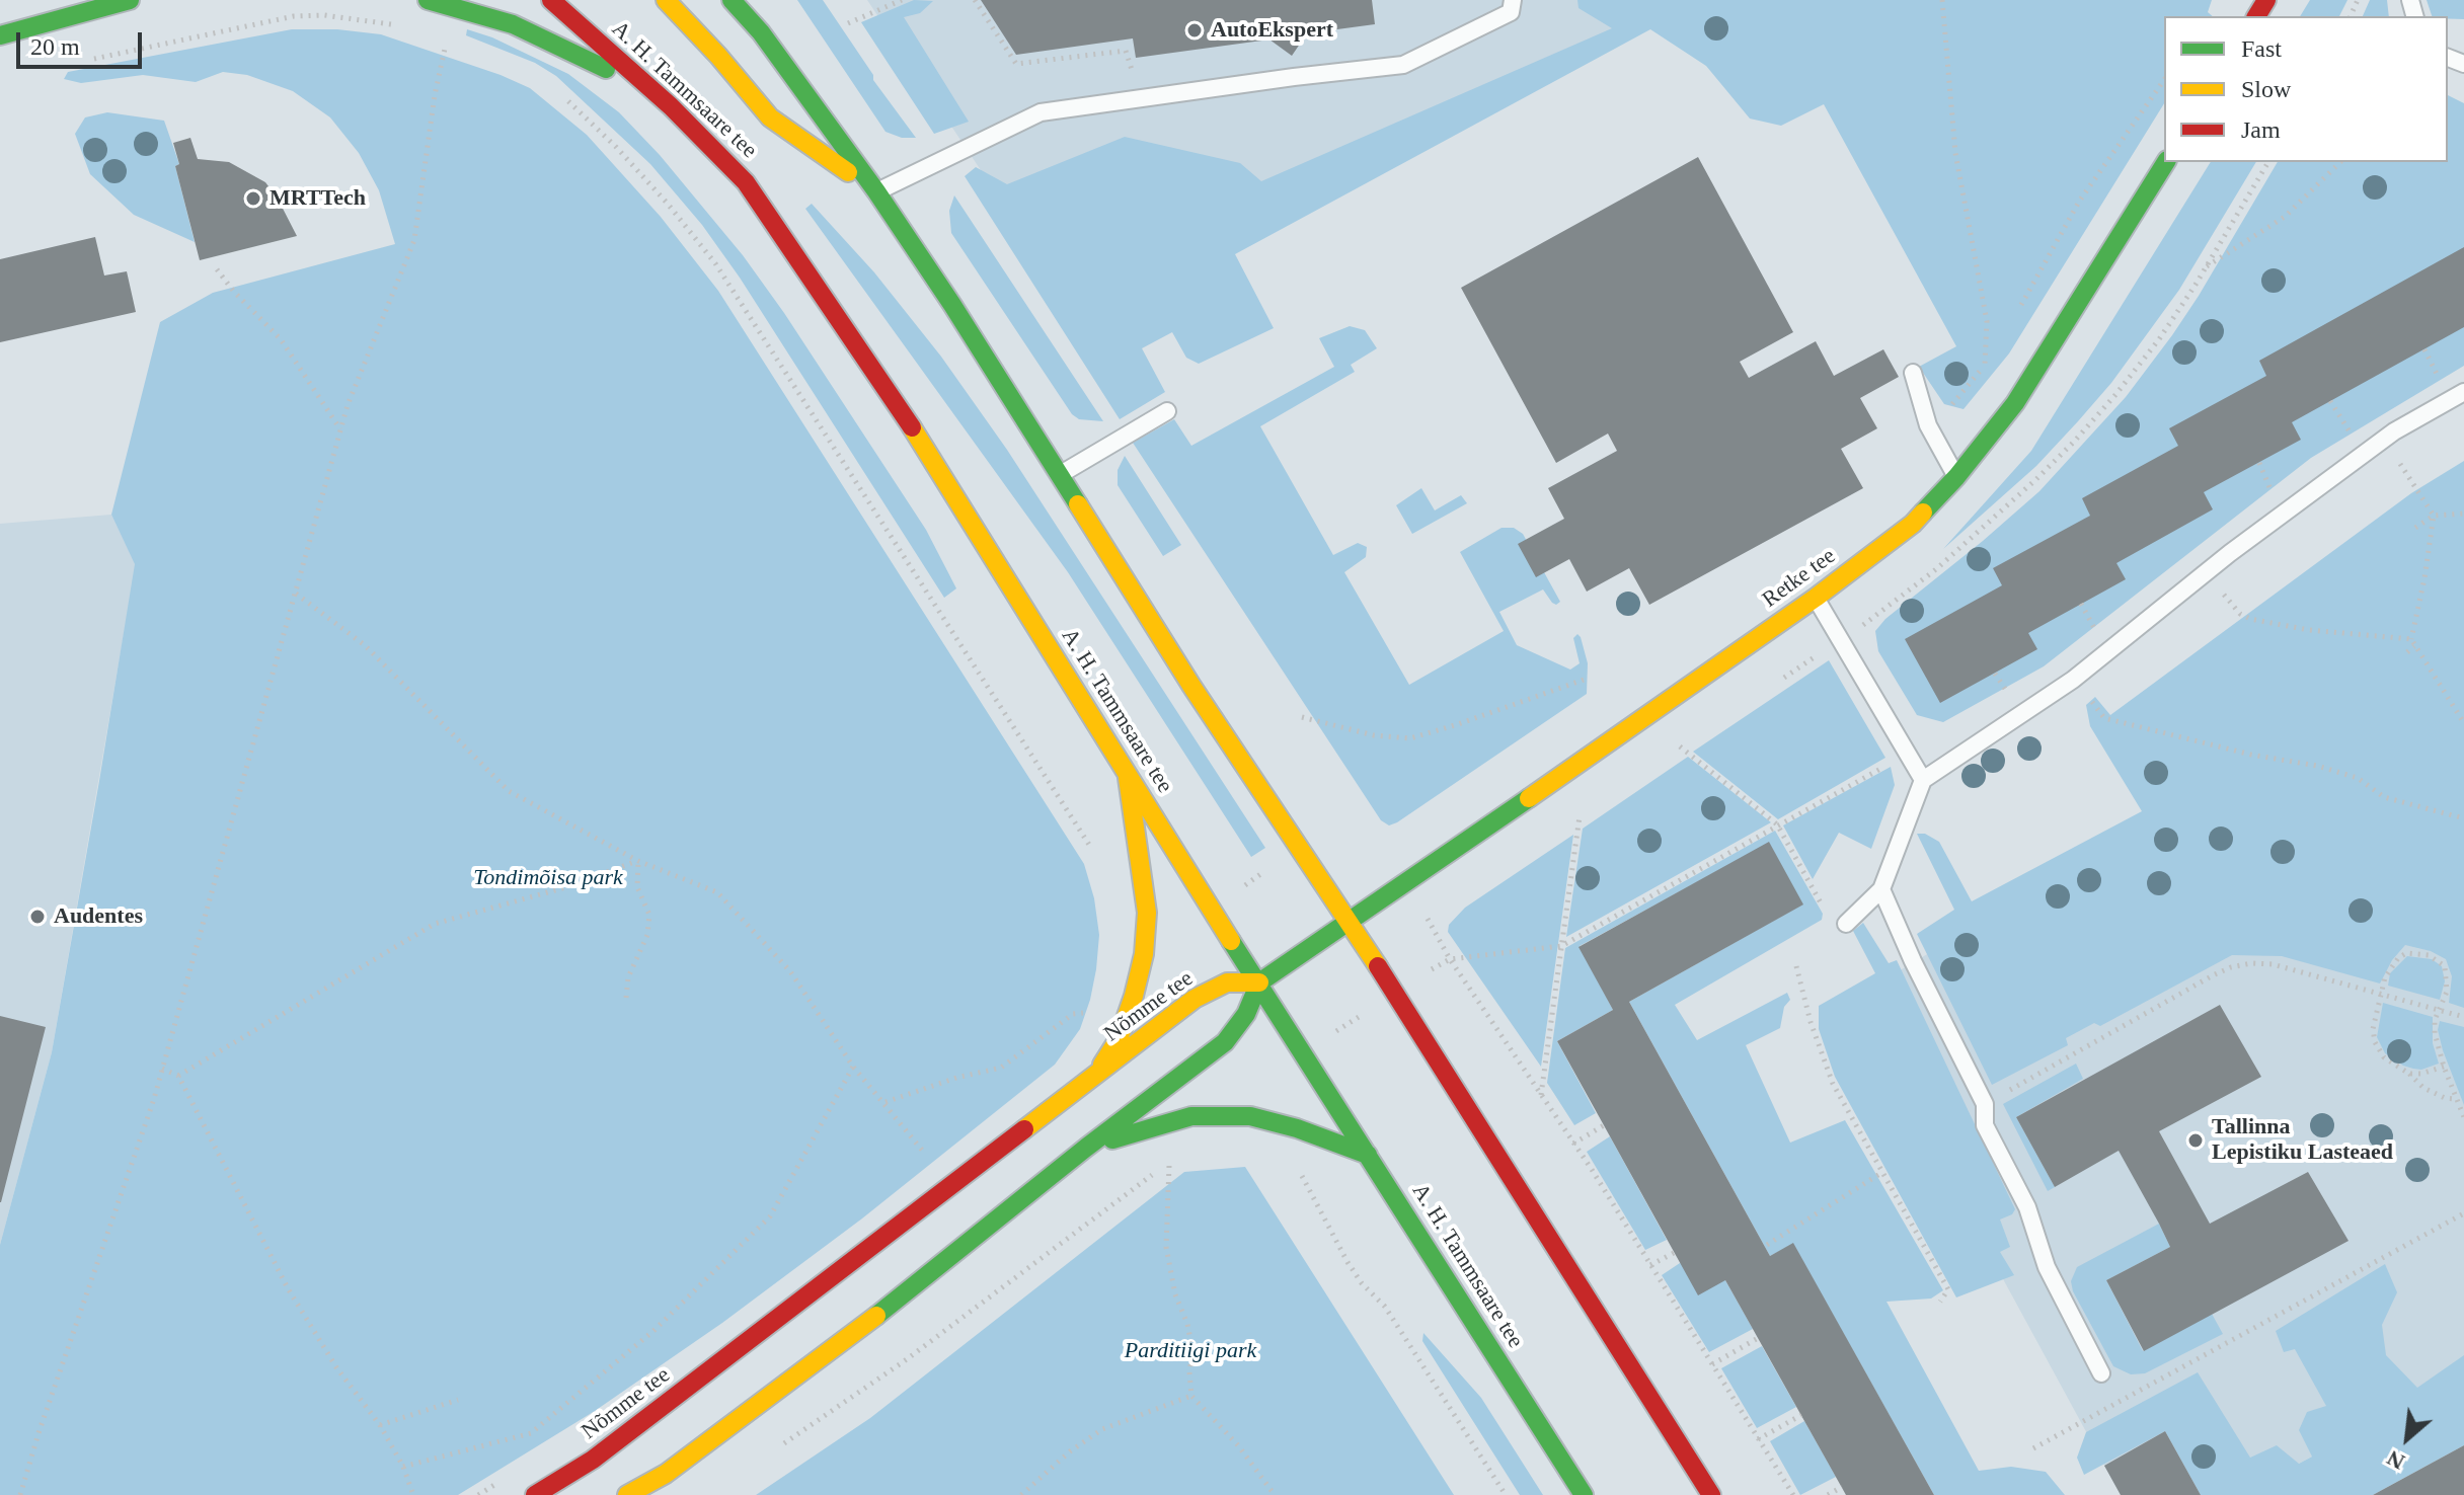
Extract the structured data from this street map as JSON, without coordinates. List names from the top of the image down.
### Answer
{
  "streets": {
    "main road": ["A. H. Tammsaare tee", "Retke tee", "Nõmme tee"]
  },
  "crossings": [
    ["A. H. Tammsaare tee", "Retke tee"],
    ["A. H. Tammsaare tee", "Nõmme tee"],
    ["Retke tee", "Nõmme tee"]
  ],
  "parks": ["Tondimõisa park", "Parditiigi park"],
  "places": [
    "AutoEkspert",
    "MRTTech",
    "Audentes",
    "Tallinna Lepistiku Lasteaed"
  ],
  "legend": ["Fast", "Slow", "Jam"],
  "scale_bar": "20 m",
  "north": "bottom left"
}
